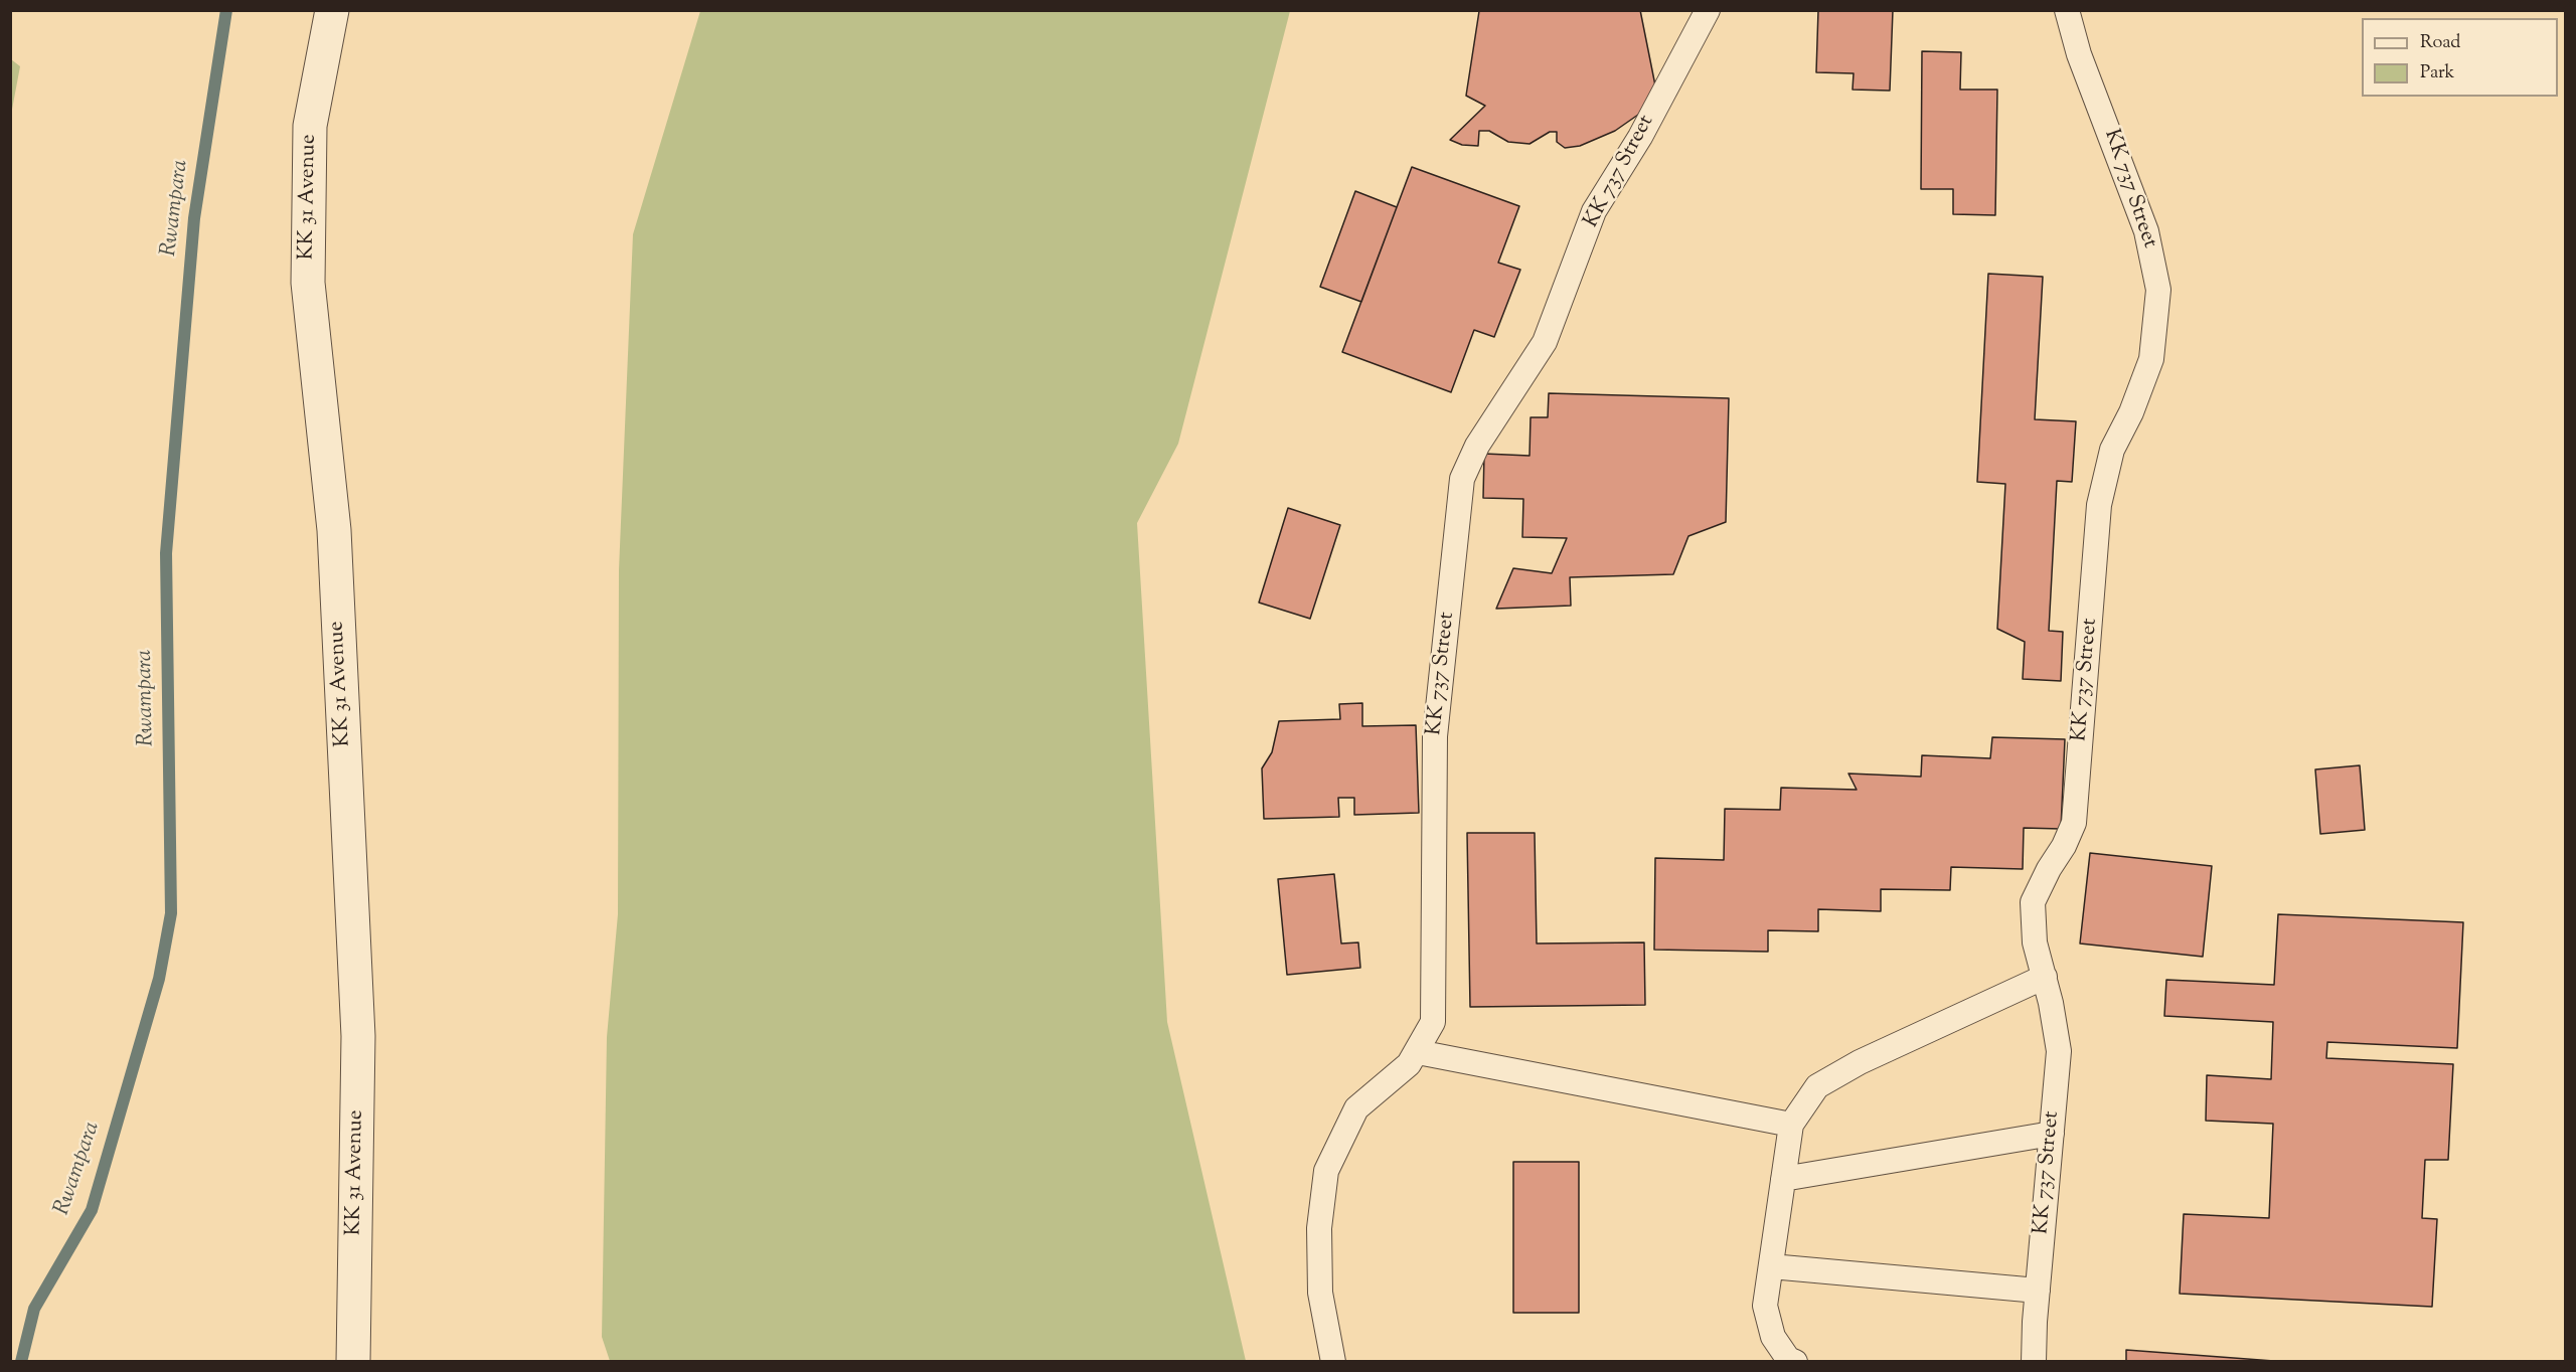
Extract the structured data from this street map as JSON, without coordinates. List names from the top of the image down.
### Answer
{
  "streets": {
    "street": ["KK 31 Avenue"],
    "lane": ["KK 737 Street"]
  },
  "water": ["Rwampara"],
  "legend": ["Road", "Park"]
}
